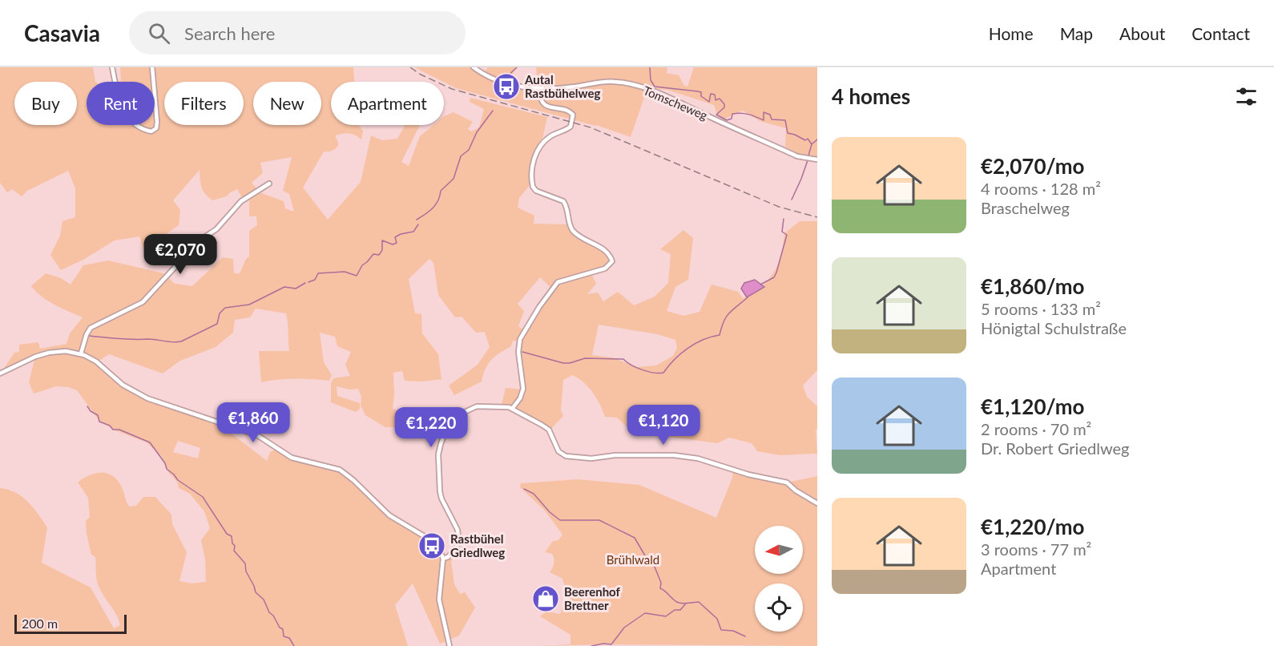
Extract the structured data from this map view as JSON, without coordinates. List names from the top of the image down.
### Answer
{
  "streets": {
    "street": ["Tomscheweg"]
  },
  "parks": ["Brühlwald"],
  "places": {
    "bus stop": ["Autal Rastbühelweg", "Rastbühel Griedlweg"],
    "shop": ["Beerenhof Brettner"]
  },
  "scale_bar": "200 m",
  "north": "left",
  "page": {
    "header": "Casavia",
    "search": "Search here",
    "nav": [
      "Home",
      "Map",
      "About",
      "Contact"
    ],
    "heading": "4 homes",
    "chip": [
      "Buy",
      "Rent",
      "Filters",
      "New",
      "Apartment"
    ],
    "list": [
      {
        "name": "€2,070/mo",
        "note": "4 rooms · 128 m² · Braschelweg"
      },
      {
        "name": "€1,860/mo",
        "note": "5 rooms · 133 m² · Hönigtal Schulstraße"
      },
      {
        "name": "€1,120/mo",
        "note": "2 rooms · 70 m² · Dr. Robert Griedlweg"
      },
      {
        "name": "€1,220/mo",
        "note": "3 rooms · 77 m² · Apartment"
      }
    ],
    "price": [
      "€2,070",
      "€1,860",
      "€1,120",
      "€1,220"
    ],
    "scale": "200 m"
  }
}
